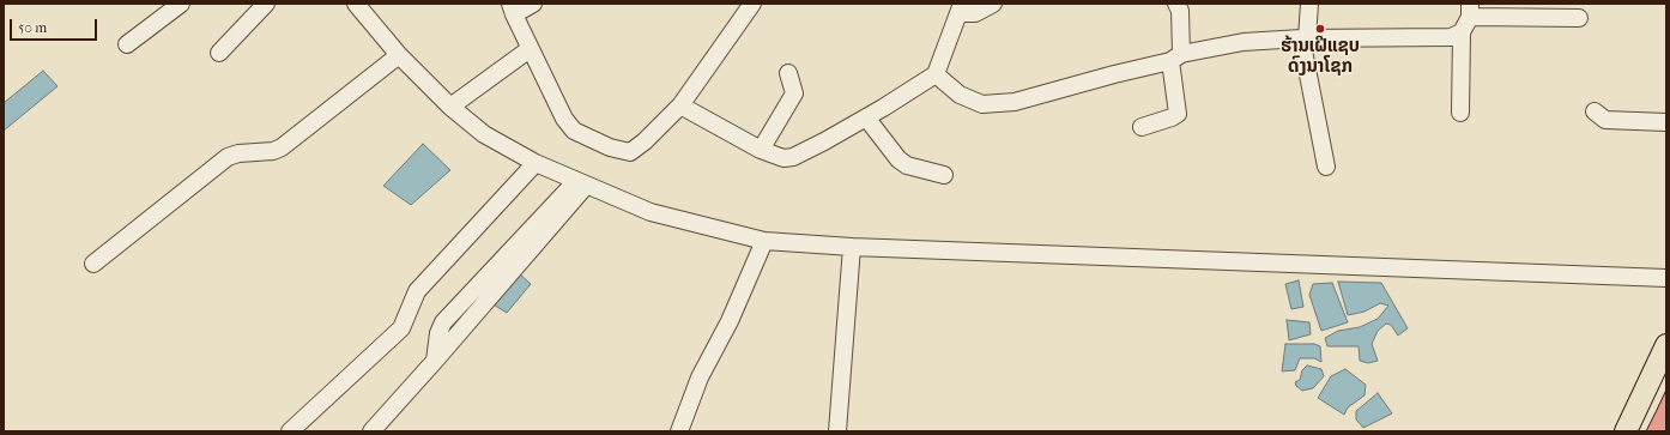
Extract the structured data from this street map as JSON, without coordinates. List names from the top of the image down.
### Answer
{
  "places": ["ຮ້ານເຝີແຊບ ດົງນາໂຊກ"],
  "scale_bar": "50 m"
}
